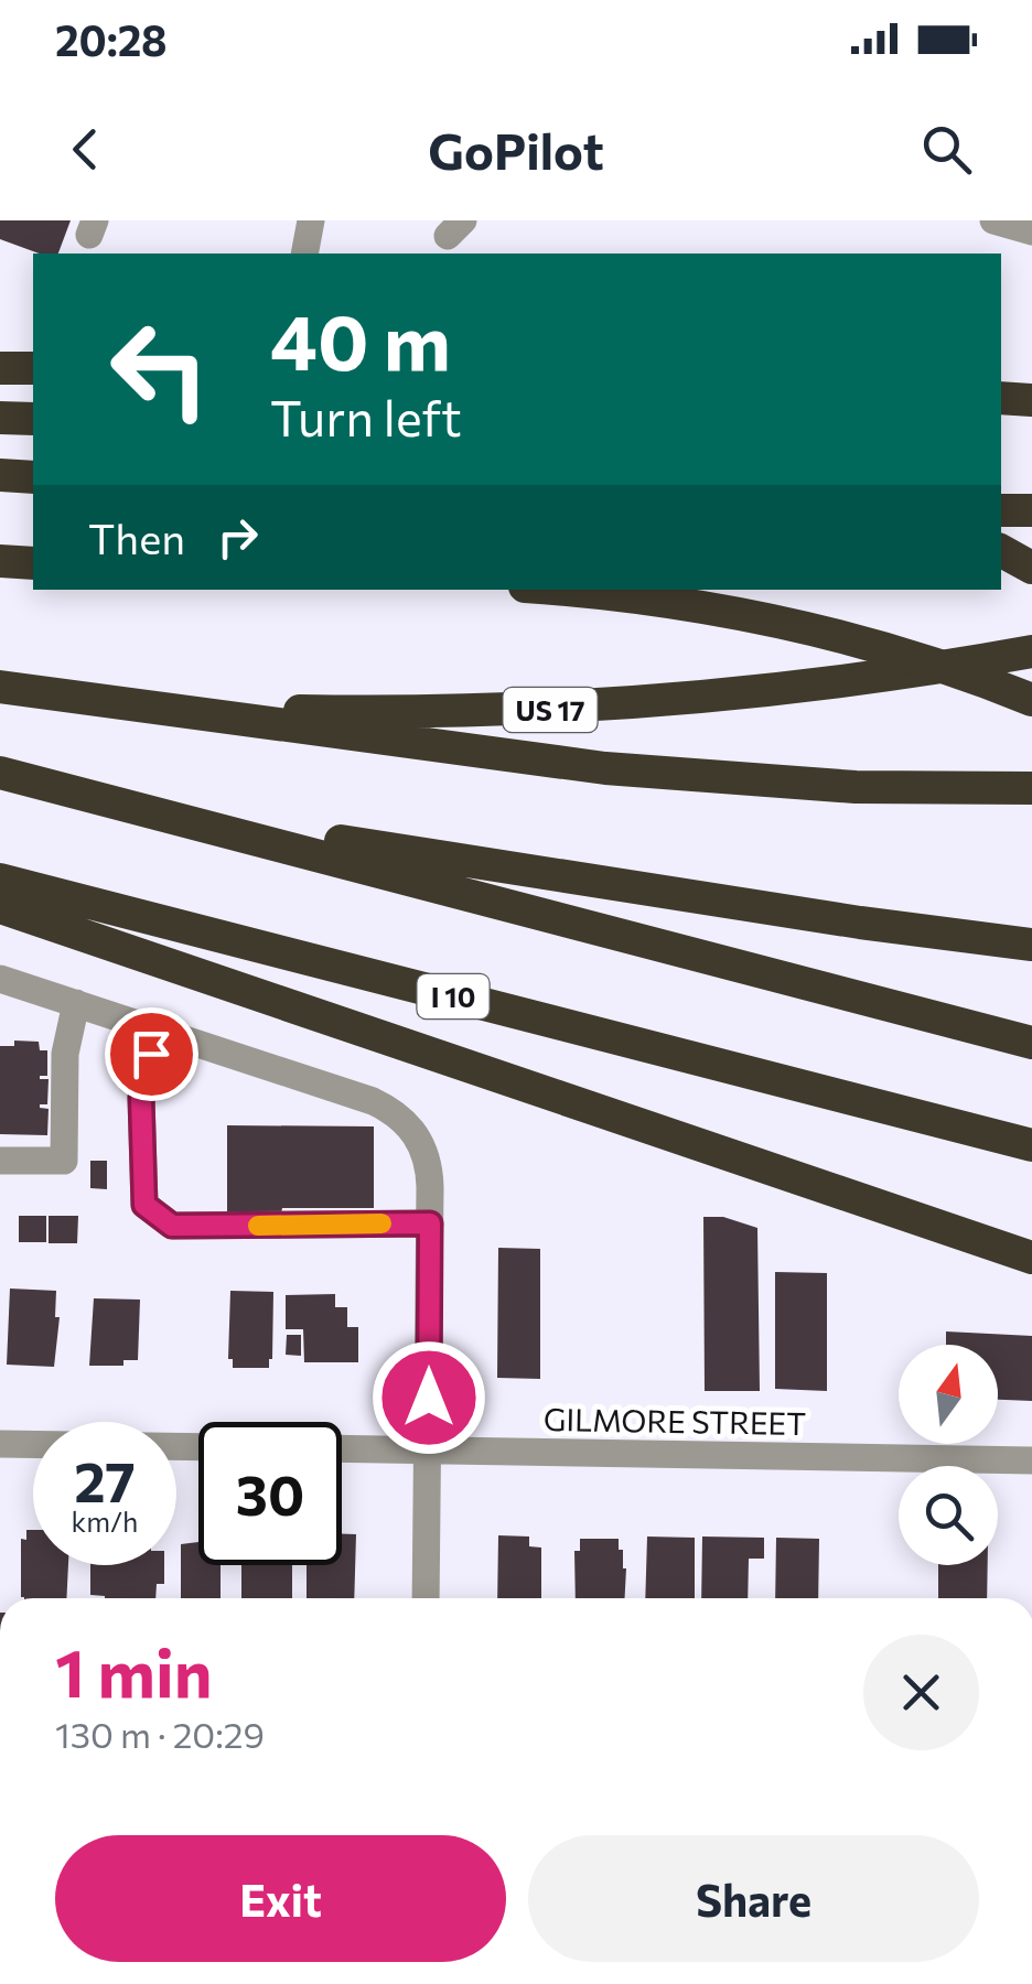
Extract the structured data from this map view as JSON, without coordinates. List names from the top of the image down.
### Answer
{
  "streets": {
    "highway": ["US 17", "I 10"],
    "street": ["GILMORE STREET"]
  },
  "north": "top",
  "page": {
    "status": "20:28",
    "header": "GoPilot",
    "turn": ["40 m", "Turn left"],
    "then": "Then",
    "speed": "27 km/h",
    "limit": "30",
    "heading": ["1 min", "130 m · 20:29"],
    "buttons": ["Exit", "Share"]
  }
}
